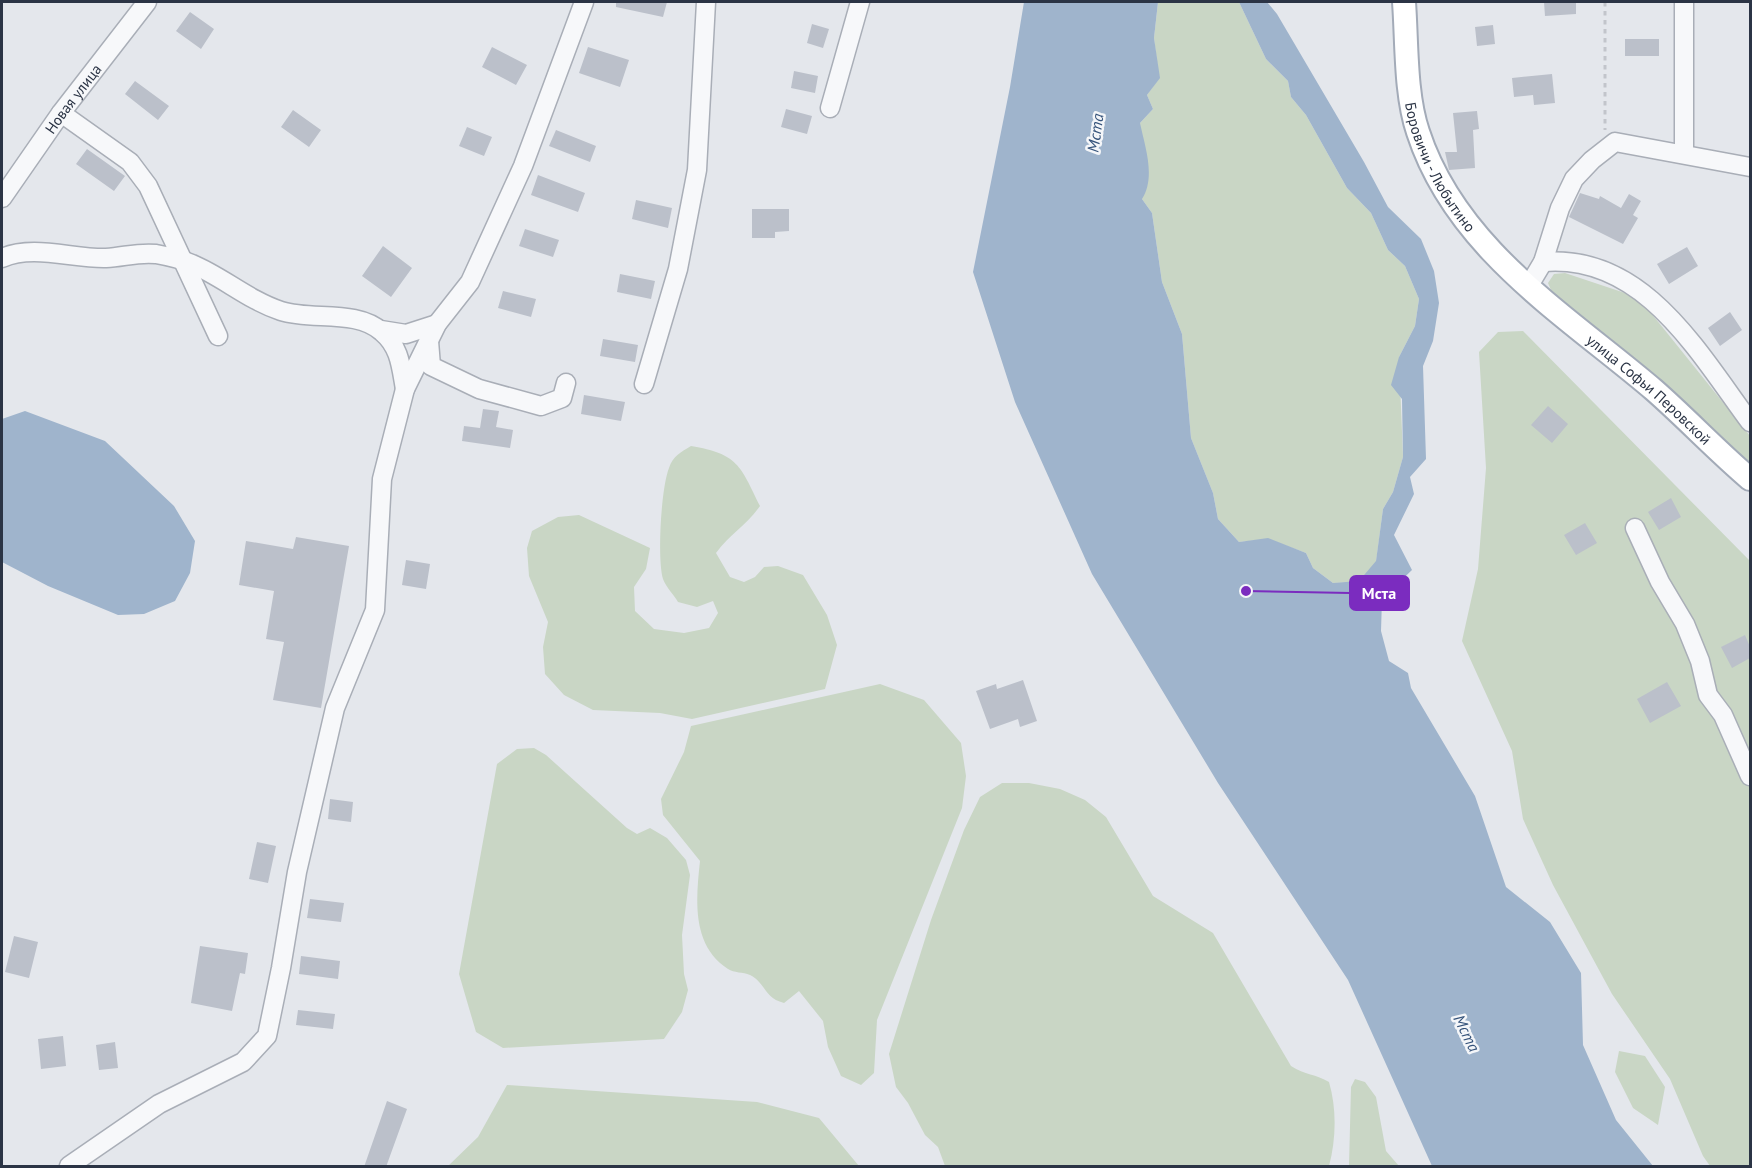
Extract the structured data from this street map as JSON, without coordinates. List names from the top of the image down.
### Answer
{
  "streets": {
    "main road": ["Боровичи - Любытино", "улица Софьи Перовской"],
    "street": ["Новая улица"]
  },
  "crossings": [
    ["Боровичи - Любытино", "улица Софьи Перовской"]
  ],
  "water": ["Мста"],
  "places": ["Мста"]
}
